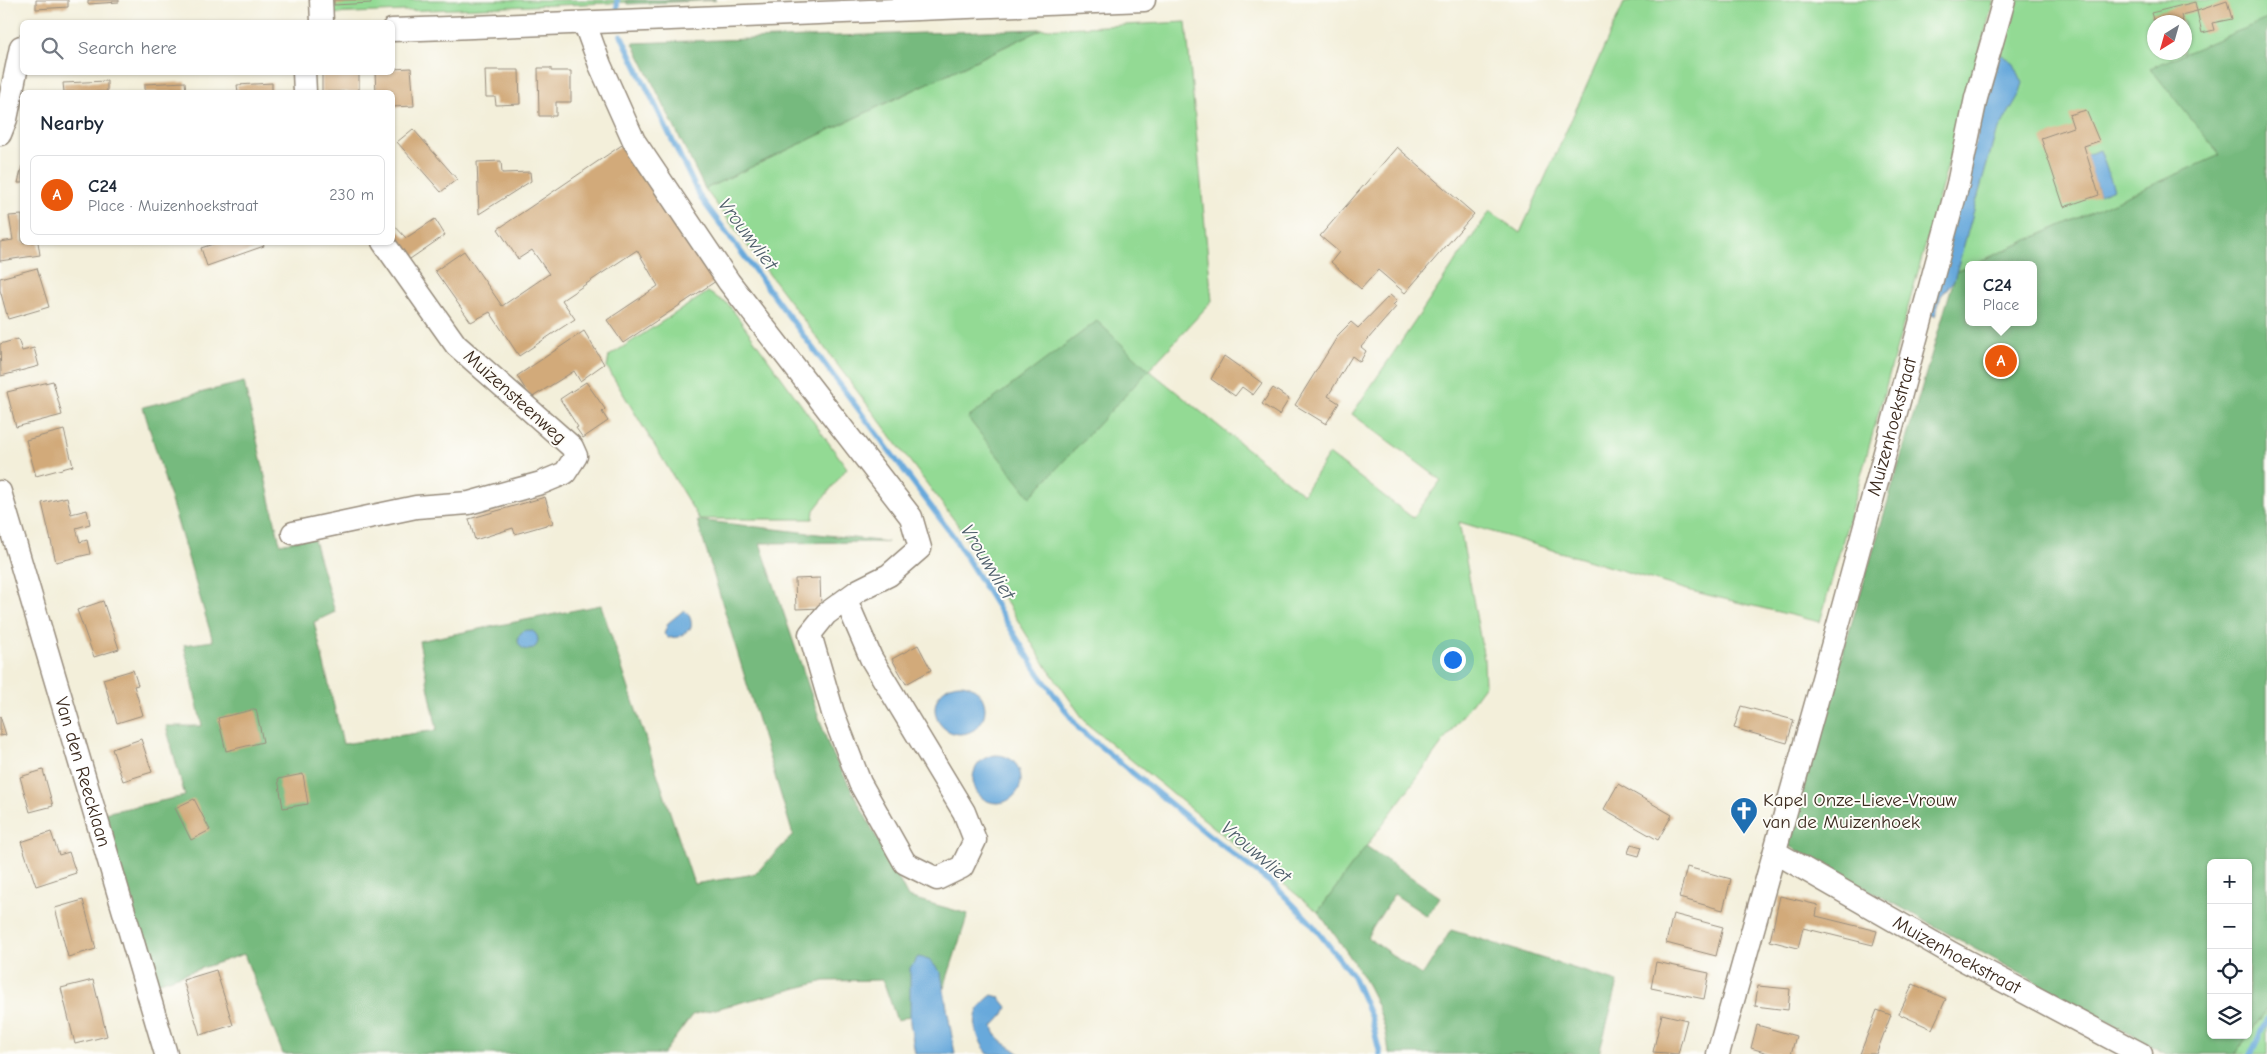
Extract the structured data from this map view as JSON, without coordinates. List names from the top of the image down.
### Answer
{
  "streets": {
    "street": ["Muizensteenweg", "Muizenhoekstraat", "Van den Reecklaan"]
  },
  "water": ["Vrouwvliet"],
  "places": {
    "church": ["Kapel Onze-Lieve-Vrouw van de Muizenhoek"]
  },
  "north": "bottom left",
  "page": {
    "search": "Search here",
    "heading": "Nearby",
    "list": [
      {
        "mark": "A",
        "name": "C24",
        "note": "Place · Muizenhoekstraat",
        "value": "230 m"
      }
    ],
    "popup": ["C24", "Place"],
    "pins": "A",
    "map_buttons": ["+", "−"]
  }
}
